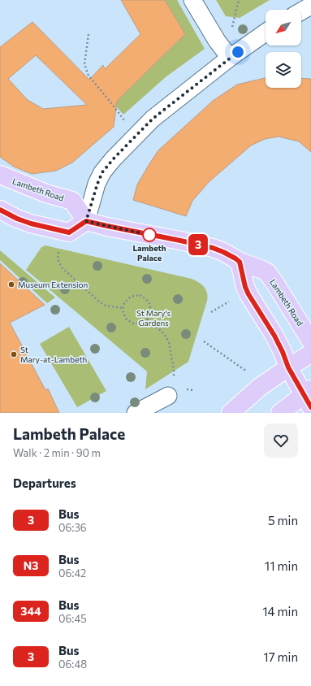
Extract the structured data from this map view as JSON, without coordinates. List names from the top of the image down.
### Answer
{
  "streets": {
    "main road": ["Lambeth Road"]
  },
  "parks": ["St Mary's Gardens"],
  "places": ["Lambeth Palace", "Museum Extension", "St Mary-at-Lambeth"],
  "lines": ["bus line 3"],
  "north": "bottom left",
  "page": {
    "on_map": "3",
    "heading": [
      ["Lambeth Palace", "Walk · 2 min · 90 m"],
      "Departures"
    ],
    "list": [
      {
        "mark": "3",
        "name": "Bus",
        "note": "06:36",
        "value": "5 min"
      },
      {
        "mark": "N3",
        "name": "Bus",
        "note": "06:42",
        "value": "11 min"
      },
      {
        "mark": "344",
        "name": "Bus",
        "note": "06:45",
        "value": "14 min"
      },
      {
        "mark": "3",
        "name": "Bus",
        "note": "06:48",
        "value": "17 min"
      }
    ]
  }
}
